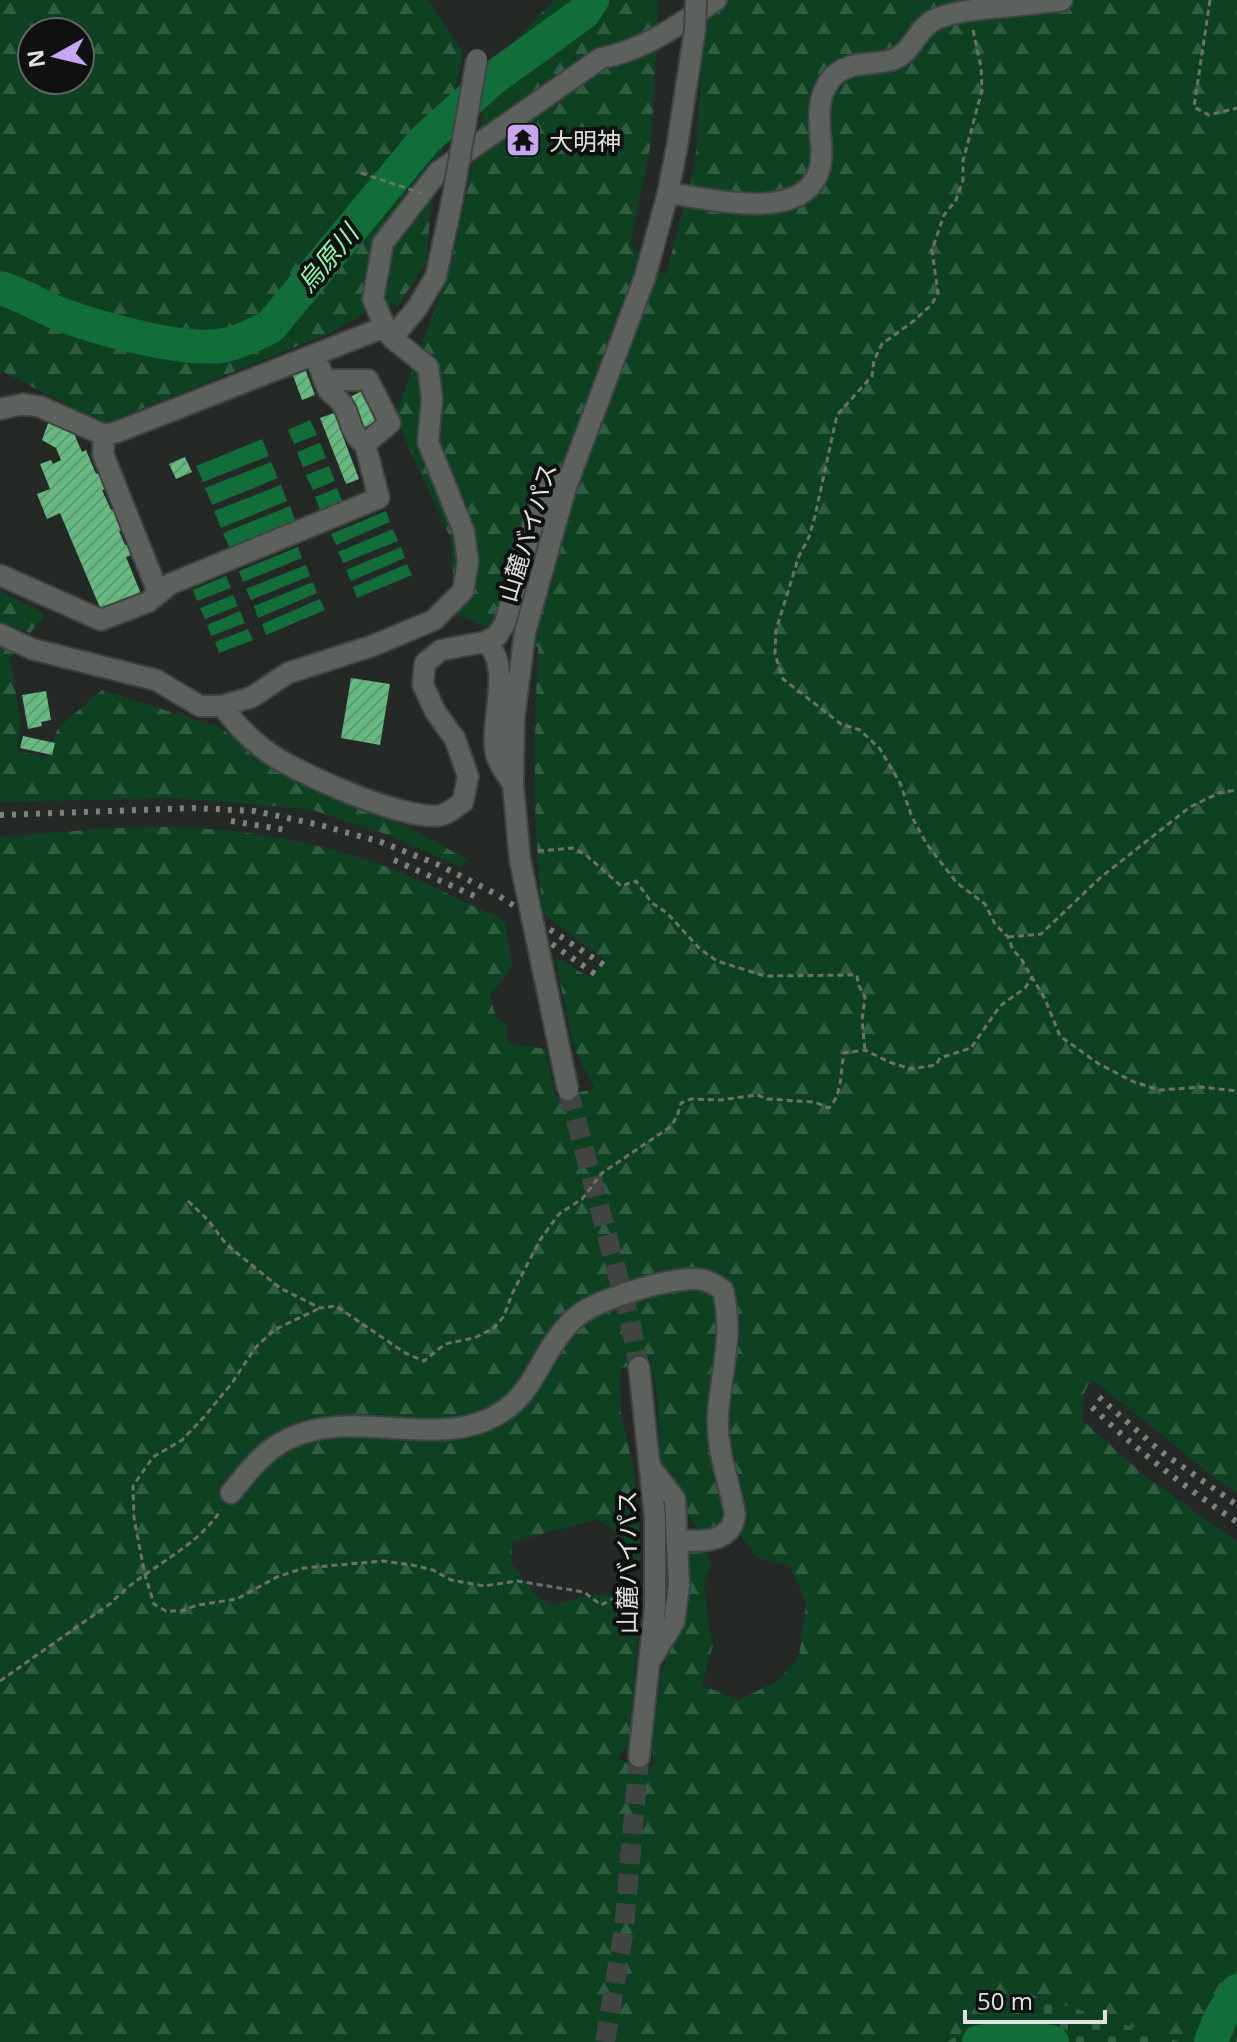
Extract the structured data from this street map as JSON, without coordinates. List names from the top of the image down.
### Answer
{
  "streets": {
    "street": ["山麓バイパス"]
  },
  "water": ["烏原川"],
  "places": {
    "temple": ["大明神"]
  },
  "scale_bar": "50 m",
  "north": "left"
}
